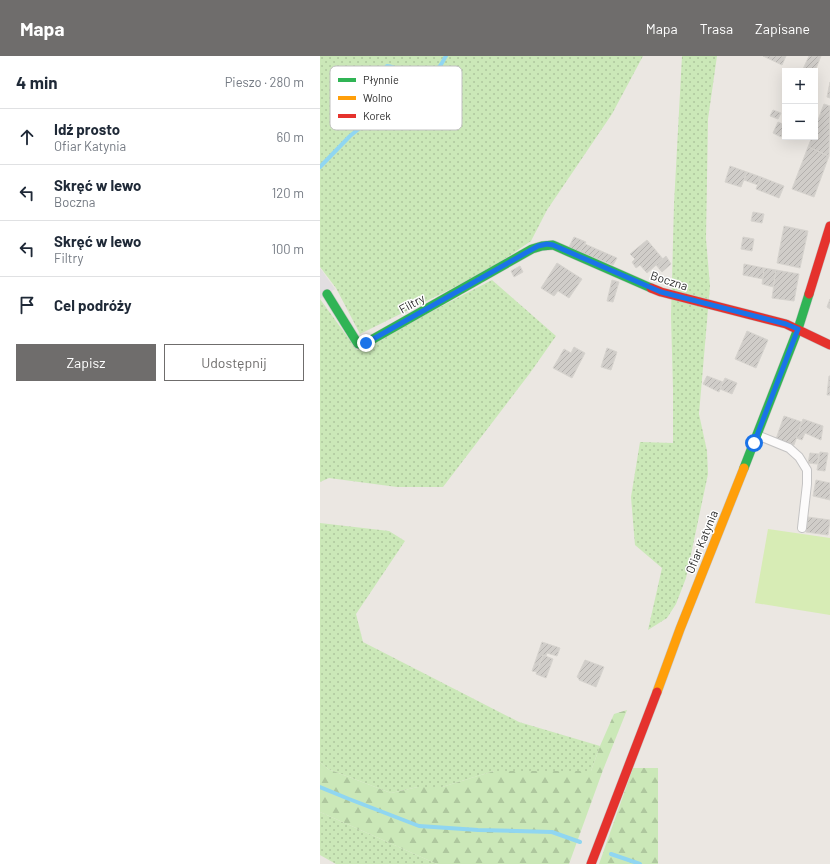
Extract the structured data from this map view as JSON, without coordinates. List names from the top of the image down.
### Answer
{
  "streets": {
    "street": ["Boczna", "Filtry", "Ofiar Katynia"]
  },
  "crossings": [
    ["Boczna", "Filtry"],
    ["Boczna", "Ofiar Katynia"]
  ],
  "legend": ["Płynnie", "Wolno", "Korek"],
  "page": {
    "header": "Mapa",
    "nav": ["Mapa", "Trasa", "Zapisane"],
    "heading": ["4 min", "Pieszo · 280 m"],
    "map_buttons": ["+", "−"],
    "list": [
      ["Idź prosto", "Ofiar Katynia", "60 m"],
      ["Skręć w lewo", "Boczna", "120 m"],
      ["Skręć w lewo", "Filtry", "100 m"],
      "Cel podróży"
    ],
    "buttons": ["Zapisz", "Udostępnij"]
  }
}
